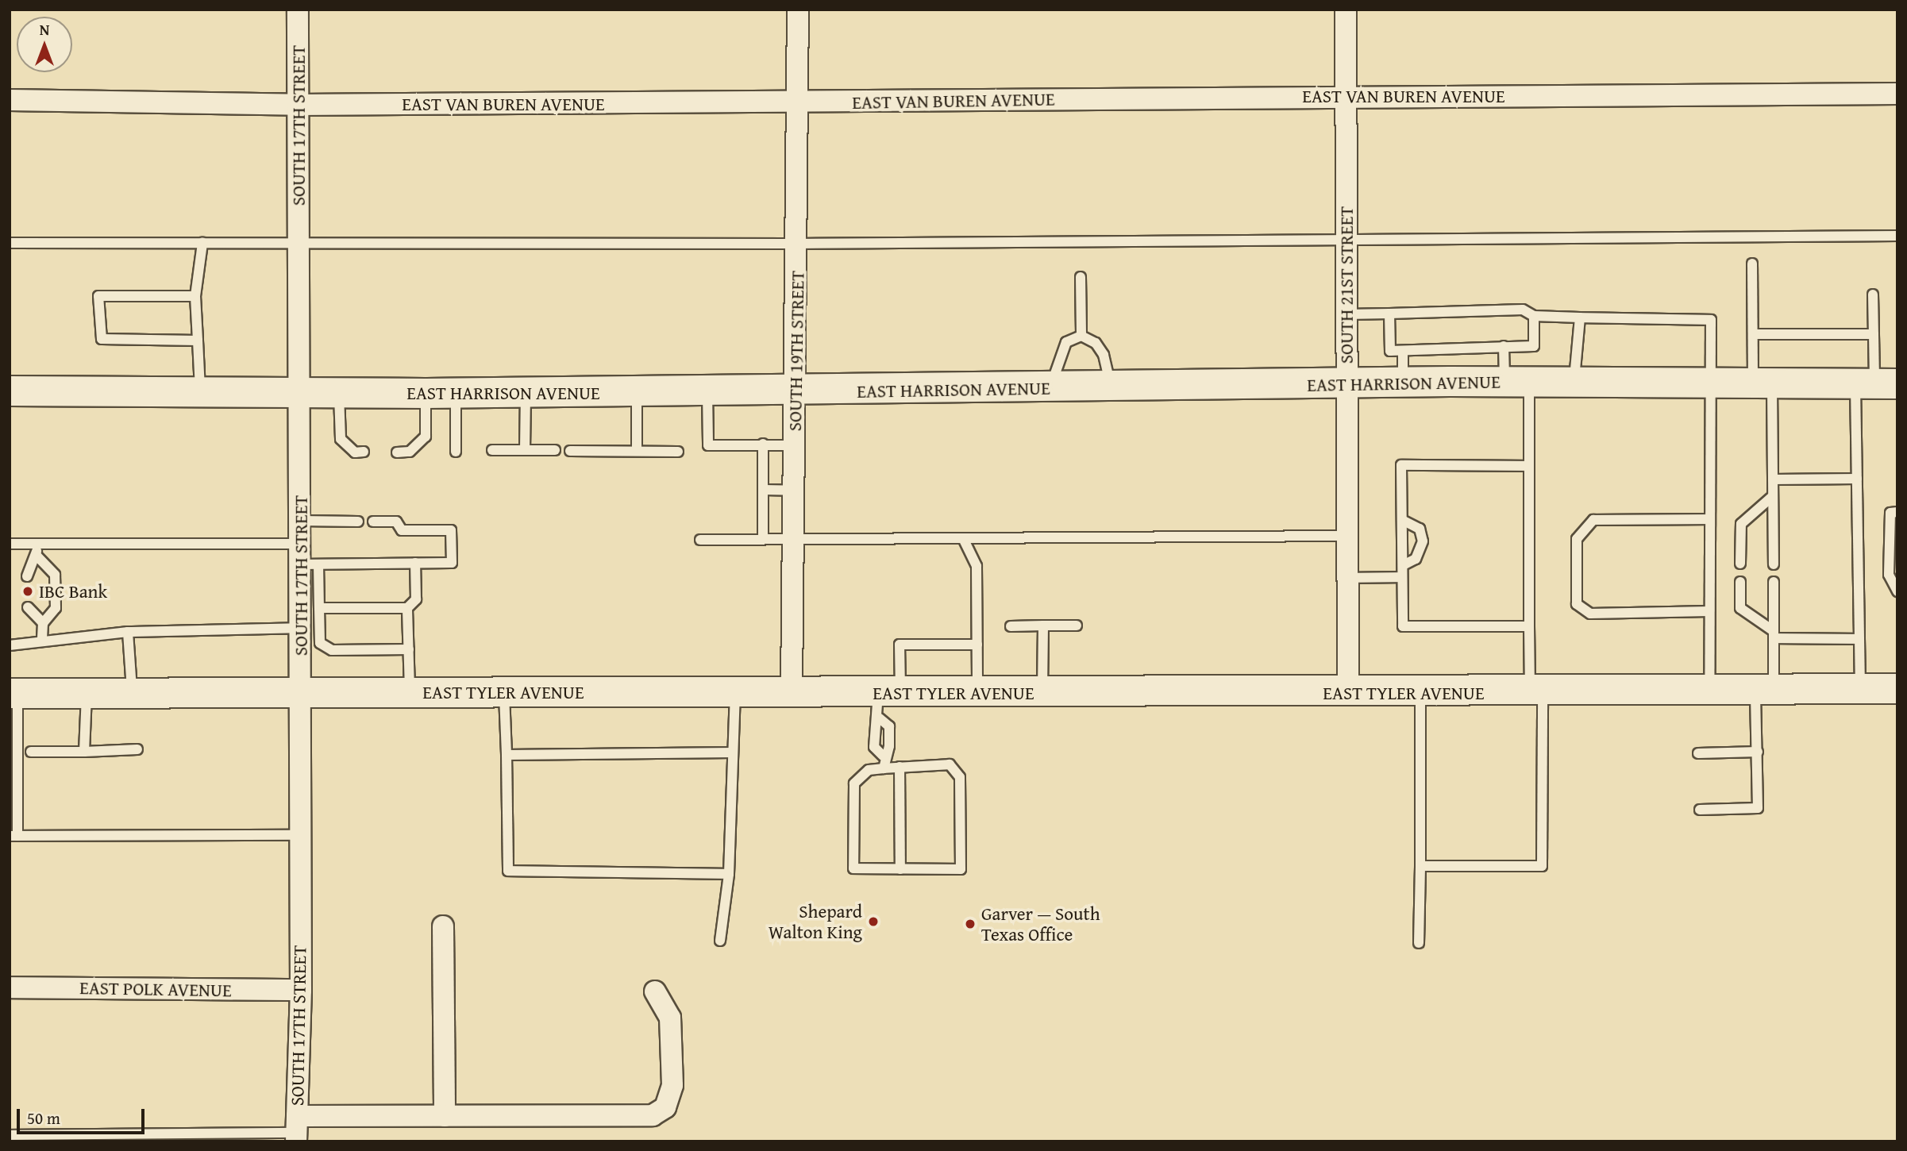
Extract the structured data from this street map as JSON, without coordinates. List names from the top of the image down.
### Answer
{
  "streets": {
    "main road": ["EAST HARRISON AVENUE", "EAST TYLER AVENUE"],
    "street": [
      "EAST VAN BUREN AVENUE",
      "SOUTH 17TH STREET",
      "SOUTH 21ST STREET",
      "SOUTH 19TH STREET",
      "EAST POLK AVENUE"
    ]
  },
  "crossings": [
    ["EAST VAN BUREN AVENUE", "SOUTH 17TH STREET"],
    ["EAST VAN BUREN AVENUE", "SOUTH 21ST STREET"],
    ["EAST VAN BUREN AVENUE", "SOUTH 19TH STREET"],
    ["SOUTH 17TH STREET", "EAST HARRISON AVENUE"],
    ["SOUTH 17TH STREET", "EAST TYLER AVENUE"],
    ["SOUTH 17TH STREET", "EAST POLK AVENUE"],
    ["SOUTH 21ST STREET", "EAST HARRISON AVENUE"],
    ["SOUTH 21ST STREET", "EAST TYLER AVENUE"],
    ["SOUTH 19TH STREET", "EAST HARRISON AVENUE"],
    ["SOUTH 19TH STREET", "EAST TYLER AVENUE"]
  ],
  "places": ["IBC Bank", "Shepard Walton King", "Garver — South Texas Office"],
  "scale_bar": "50 m",
  "north": "top"
}
